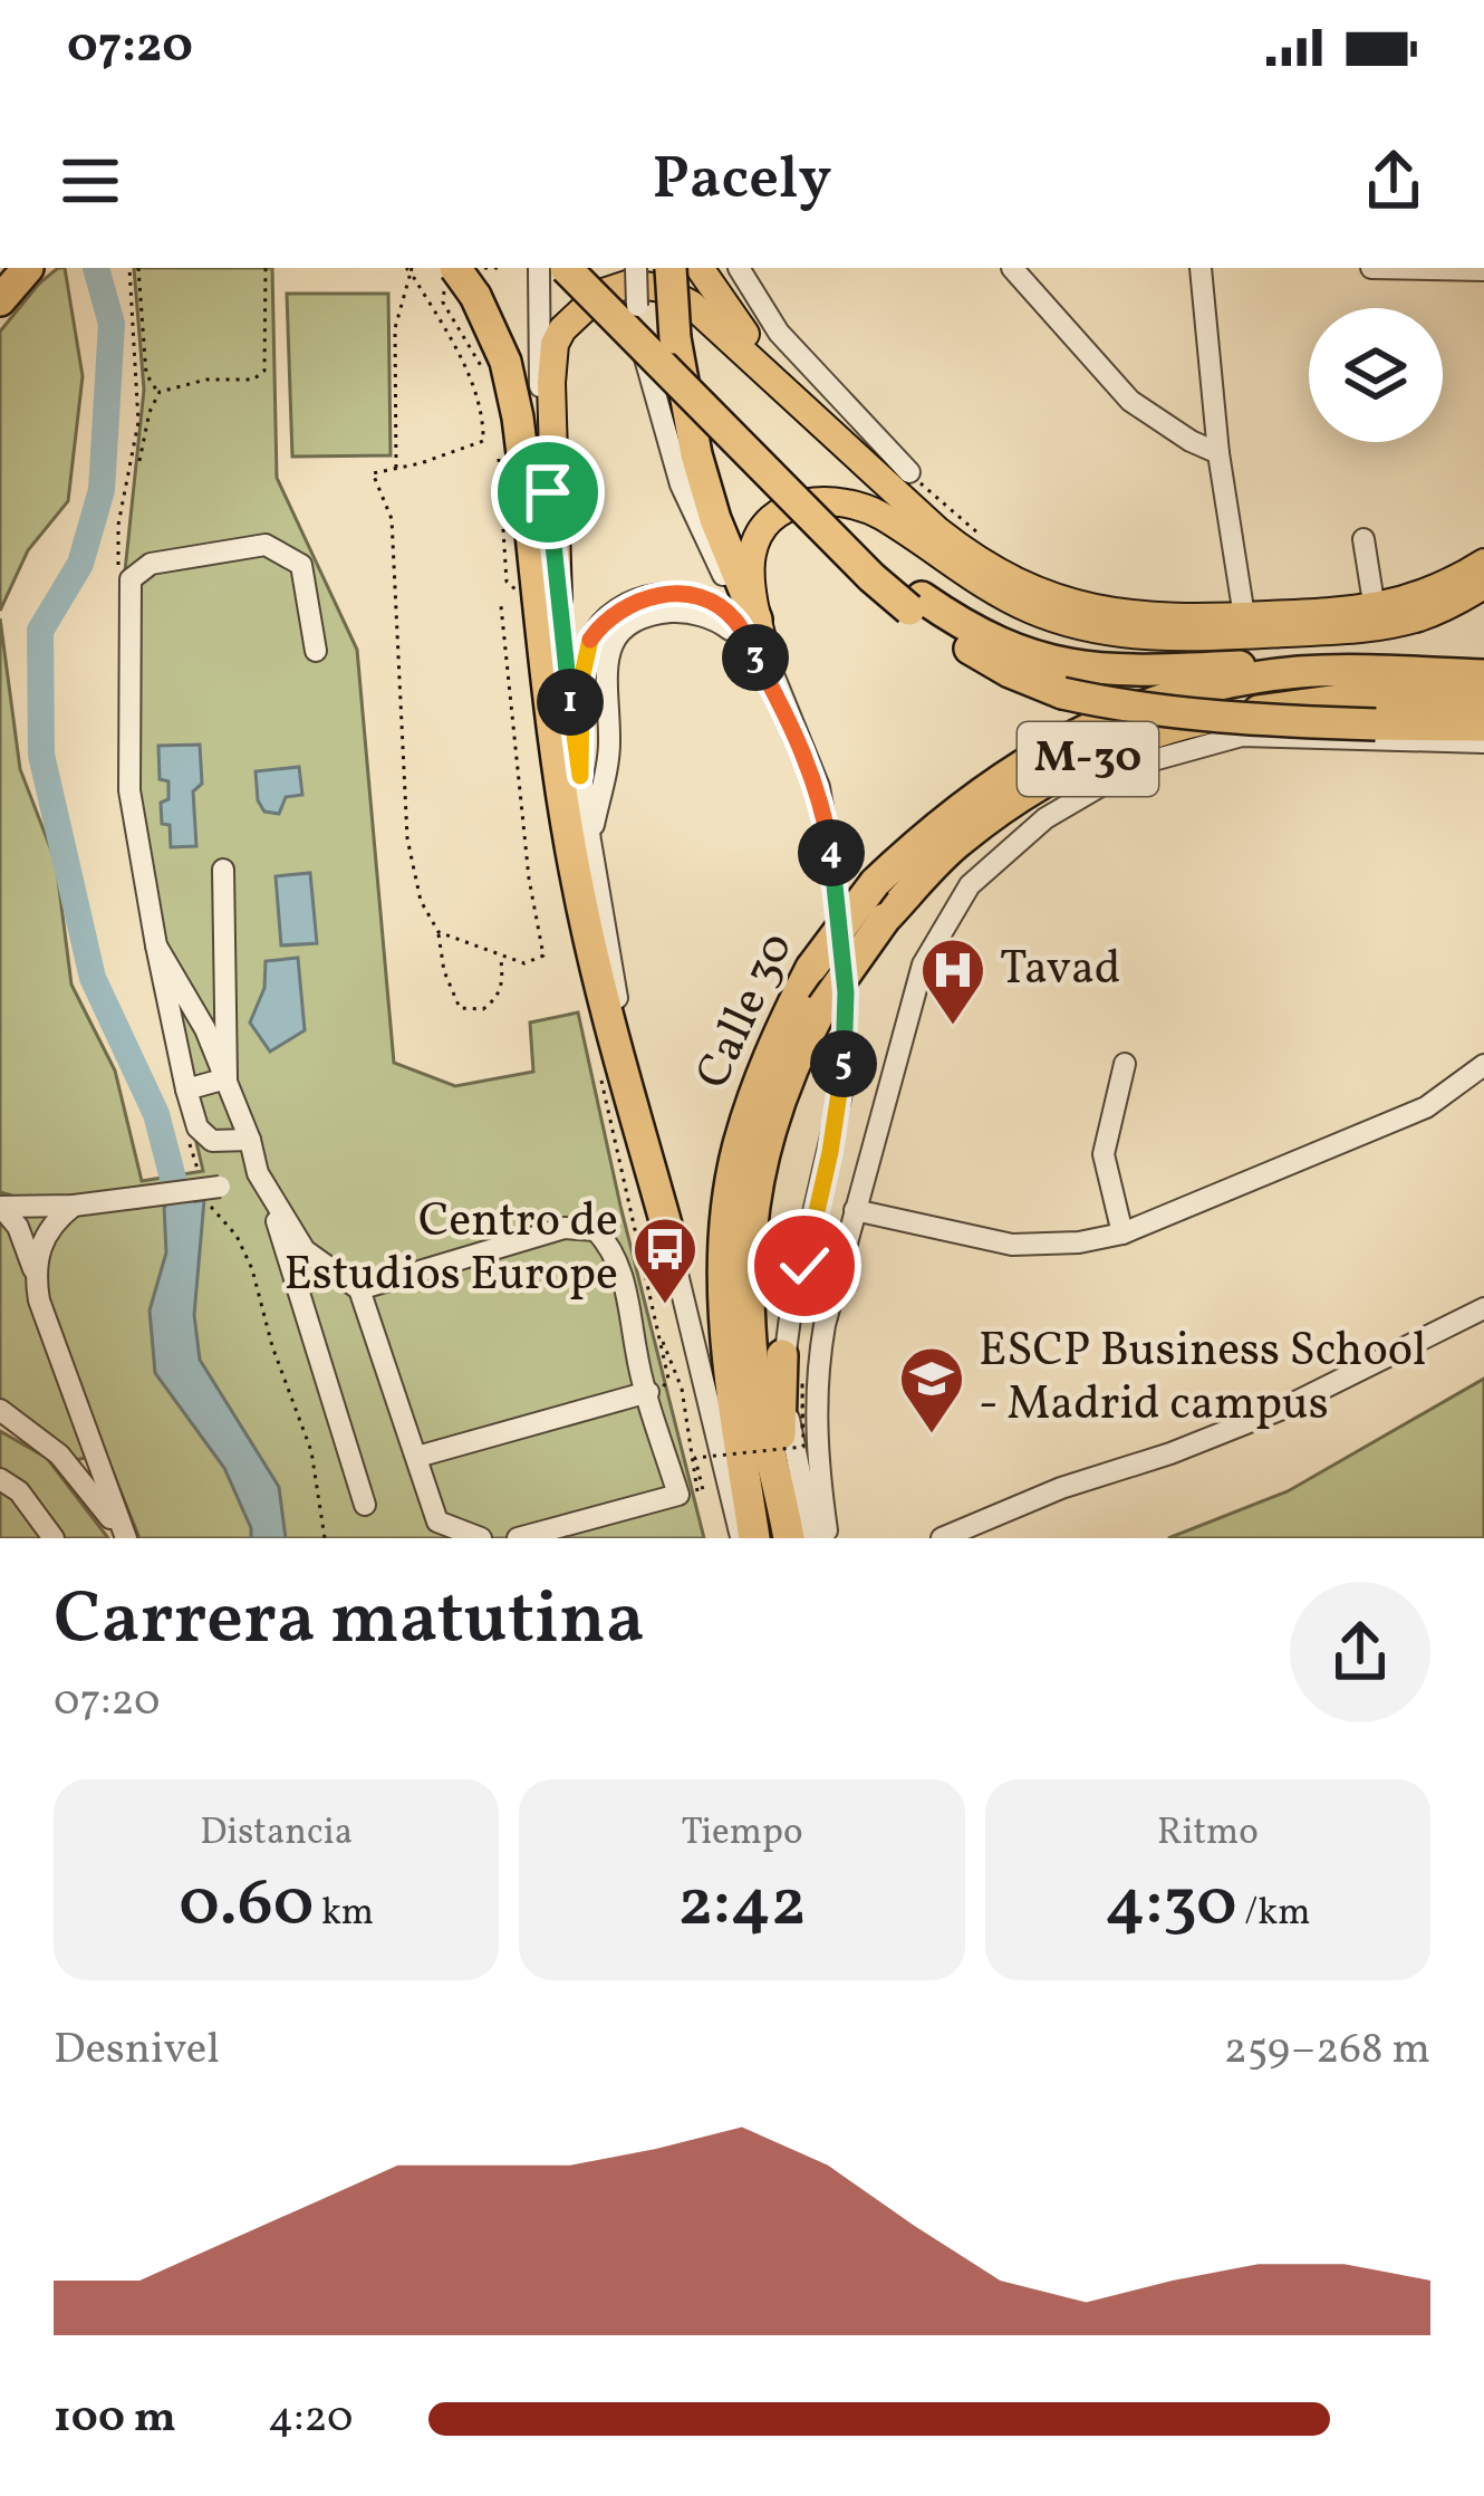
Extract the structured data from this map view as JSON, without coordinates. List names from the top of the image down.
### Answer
{
  "streets": {
    "highway": ["M-30", "Calle 30"]
  },
  "places": {
    "hospital": ["Tavad"],
    "bus stop": ["Centro de Estudios Europe"],
    "school or university": ["ESCP Business School - Madrid campus"]
  },
  "page": {
    "status": "07:20",
    "header": "Pacely",
    "pins": [
      "3",
      "1",
      "4",
      "5"
    ],
    "heading": ["Carrera matutina", "07:20"],
    "stats": [
      ["Distancia", "0.60 km"],
      ["Tiempo", "2:42"],
      ["Ritmo", "4:30 /km"]
    ],
    "chart": ["Desnivel", "259–268 m"],
    "list": [
      {
        "name": "100 m",
        "note": "4:20"
      }
    ]
  }
}
